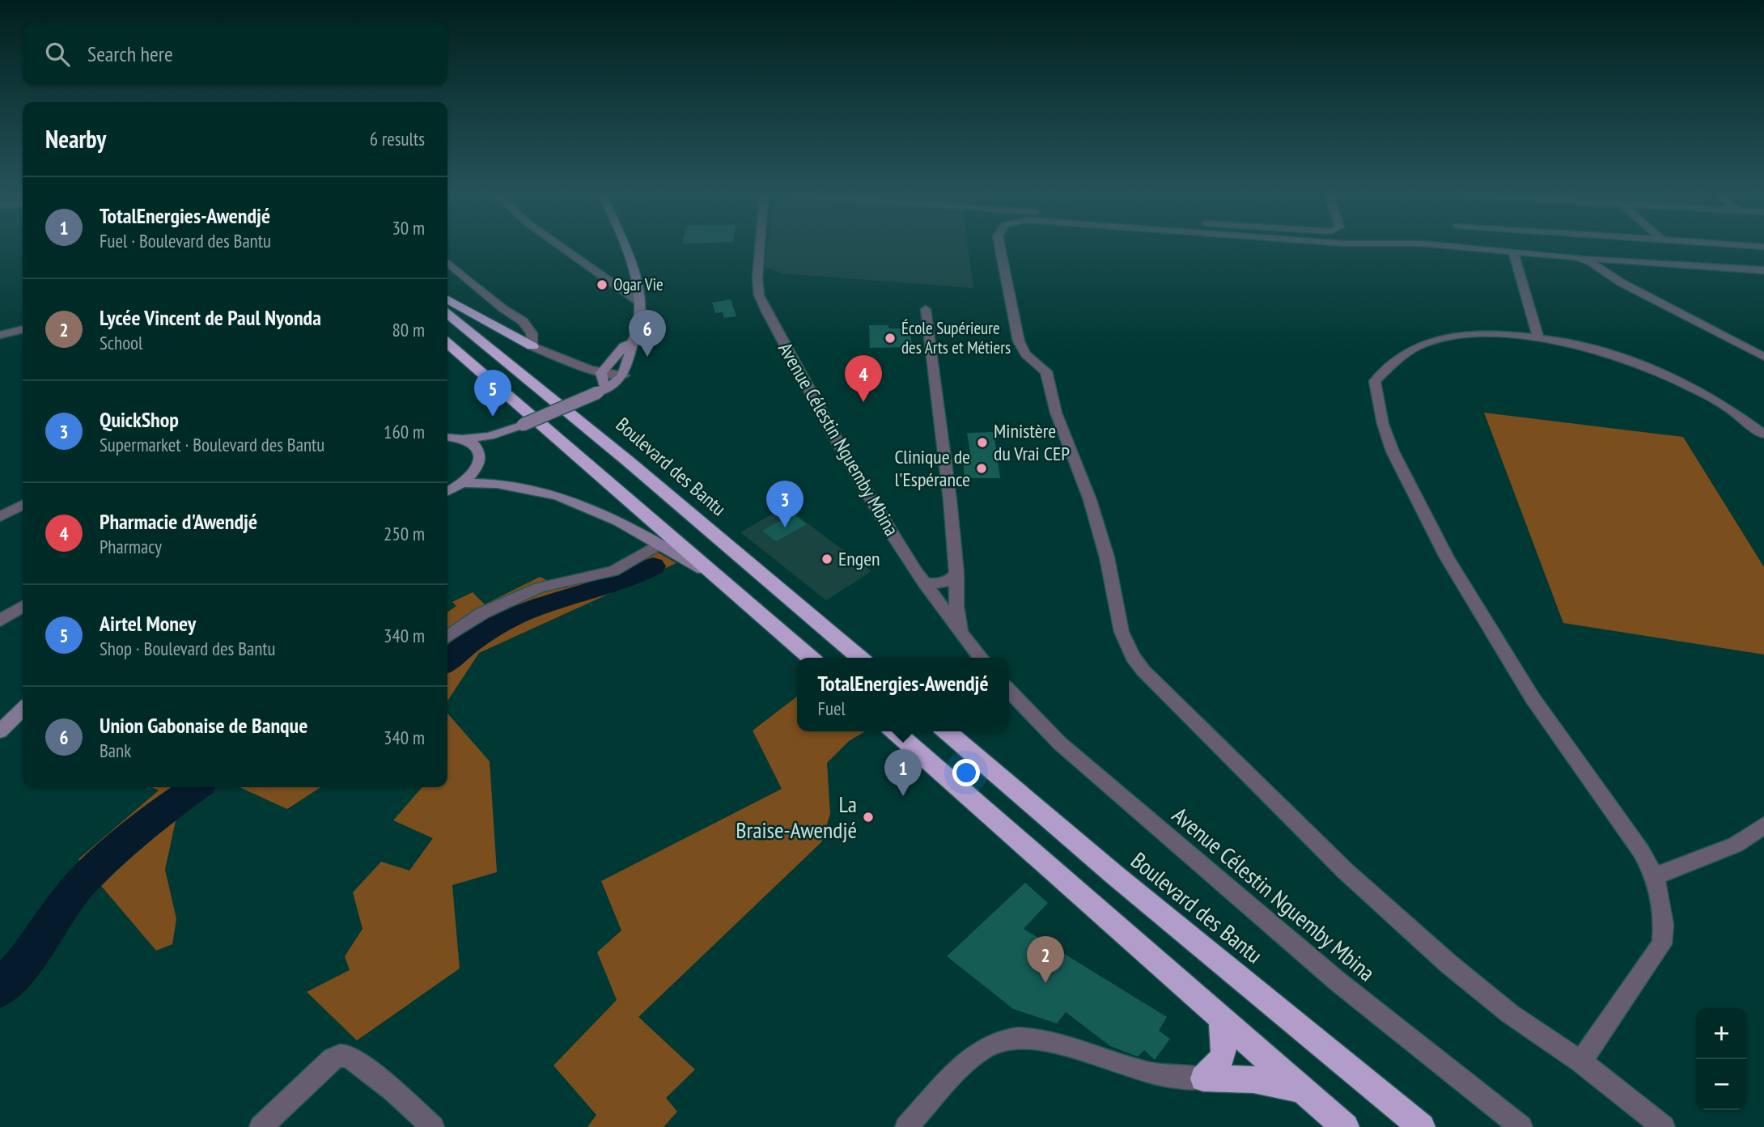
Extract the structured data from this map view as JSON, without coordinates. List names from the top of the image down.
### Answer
{
  "streets": {
    "highway": ["Boulevard des Bantu"],
    "street": ["Avenue Célestin Nguemby Mbina"]
  },
  "places": [
    "Ogar Vie",
    "École Supérieure des Arts et Métiers",
    "Ministère du Vrai CEP",
    "Clinique de l'Espérance",
    "Engen",
    "La Braise-Awendjé"
  ],
  "page": {
    "search": "Search here",
    "heading": ["Nearby", "6 results"],
    "list": [
      {
        "mark": "1",
        "name": "TotalEnergies-Awendjé",
        "note": "Fuel · Boulevard des Bantu",
        "value": "30 m"
      },
      {
        "mark": "2",
        "name": "Lycée Vincent de Paul Nyonda",
        "note": "School",
        "value": "80 m"
      },
      {
        "mark": "3",
        "name": "QuickShop",
        "note": "Supermarket · Boulevard des Bantu",
        "value": "160 m"
      },
      {
        "mark": "4",
        "name": "Pharmacie d'Awendjé",
        "note": "Pharmacy",
        "value": "250 m"
      },
      {
        "mark": "5",
        "name": "Airtel Money",
        "note": "Shop · Boulevard des Bantu",
        "value": "340 m"
      },
      {
        "mark": "6",
        "name": "Union Gabonaise de Banque",
        "note": "Bank",
        "value": "340 m"
      }
    ],
    "pins": [
      "6",
      "4",
      "5",
      "3",
      "1",
      "2"
    ],
    "popup": ["TotalEnergies-Awendjé", "Fuel"],
    "map_buttons": ["+", "−"]
  }
}
